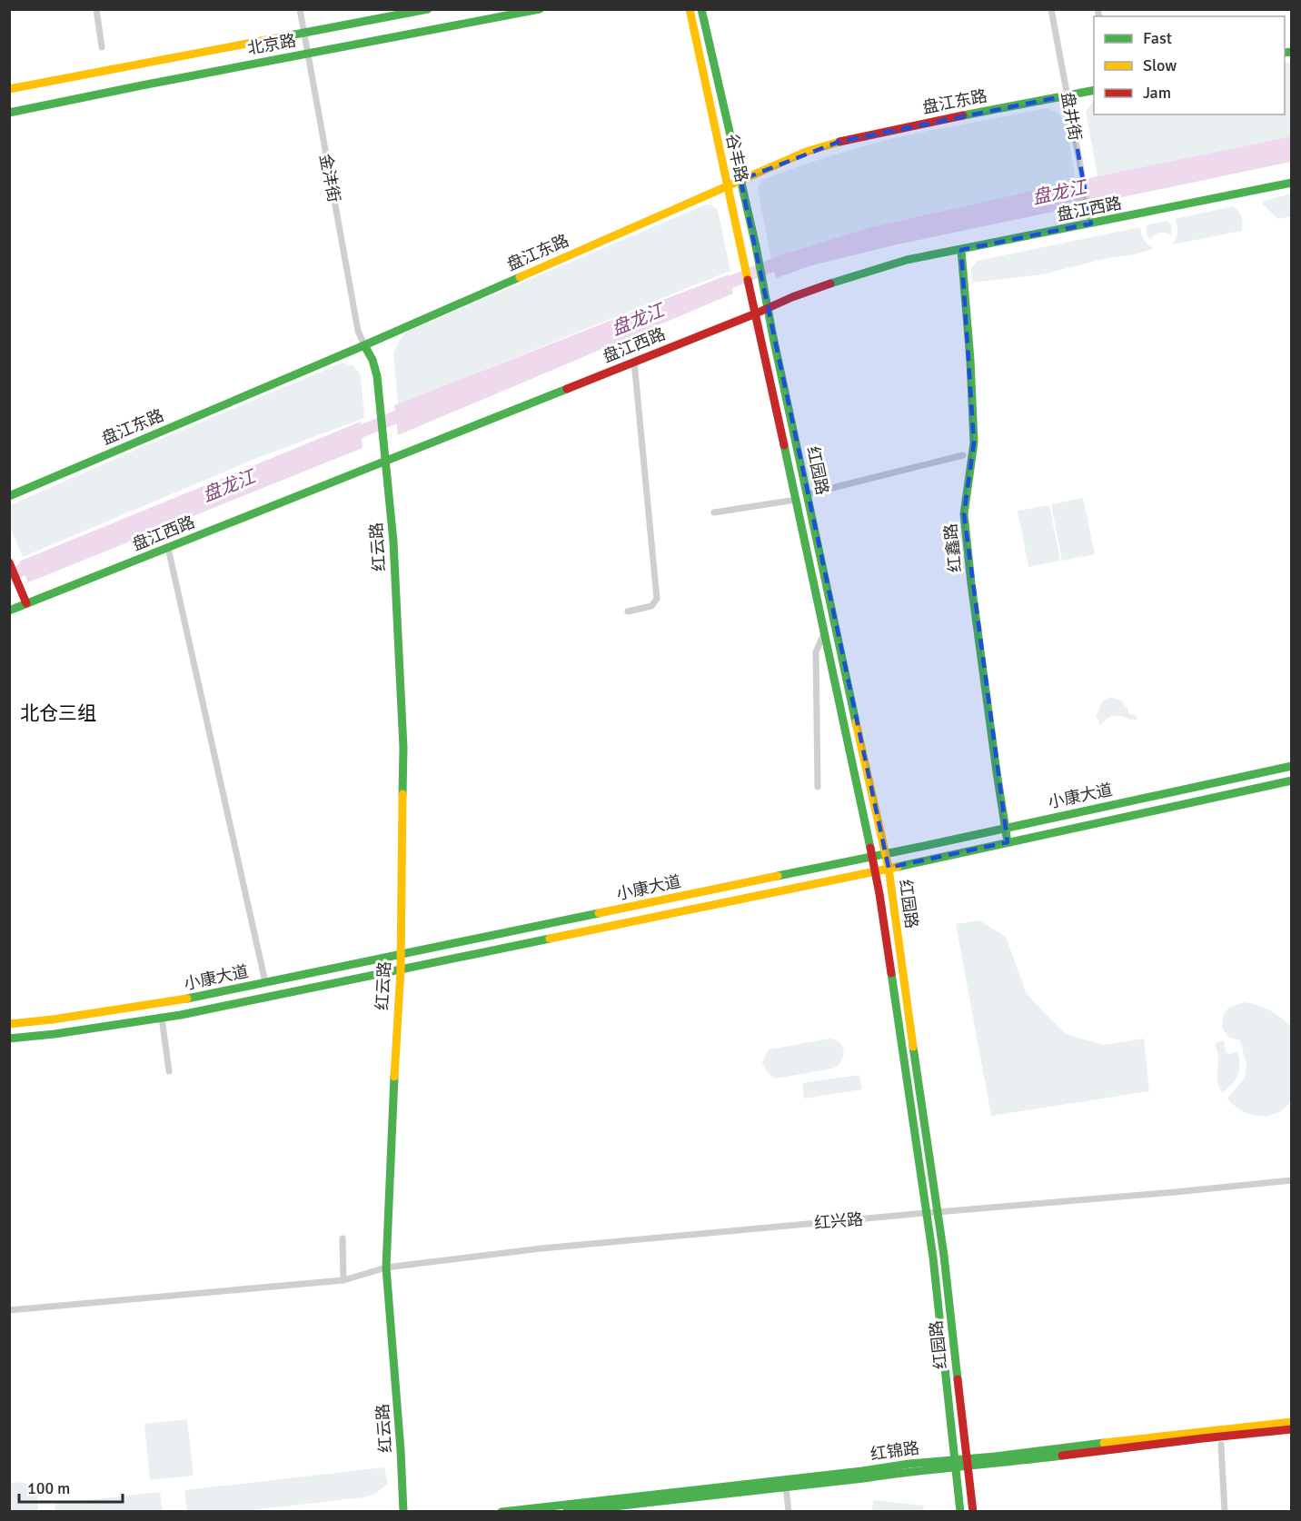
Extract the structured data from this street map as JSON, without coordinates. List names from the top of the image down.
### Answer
{
  "streets": {
    "main road": [
      "北京路",
      "盘江东路",
      "谷丰路",
      "盘江西路",
      "红园路",
      "红云路",
      "红鑫路",
      "小康大道",
      "红锦路"
    ],
    "street": ["盘井街", "金沣街", "红兴路"]
  },
  "crossings": [
    ["北京路", "金沣街"],
    ["盘江东路", "盘井街"],
    ["盘江东路", "谷丰路"],
    ["盘江东路", "金沣街"],
    ["盘江东路", "红云路"],
    ["盘井街", "盘江西路"],
    ["谷丰路", "盘江西路"],
    ["谷丰路", "红园路"],
    ["金沣街", "红云路"],
    ["盘江西路", "红园路"],
    ["盘江西路", "红云路"],
    ["盘江西路", "红鑫路"],
    ["红园路", "小康大道"],
    ["红园路", "红兴路"],
    ["红园路", "红锦路"],
    ["红云路", "小康大道"],
    ["红云路", "红兴路"],
    ["红鑫路", "小康大道"]
  ],
  "districts": ["北仓三组"],
  "water": ["盘龙江"],
  "legend": ["Fast", "Slow", "Jam"],
  "scale_bar": "100 m"
}
